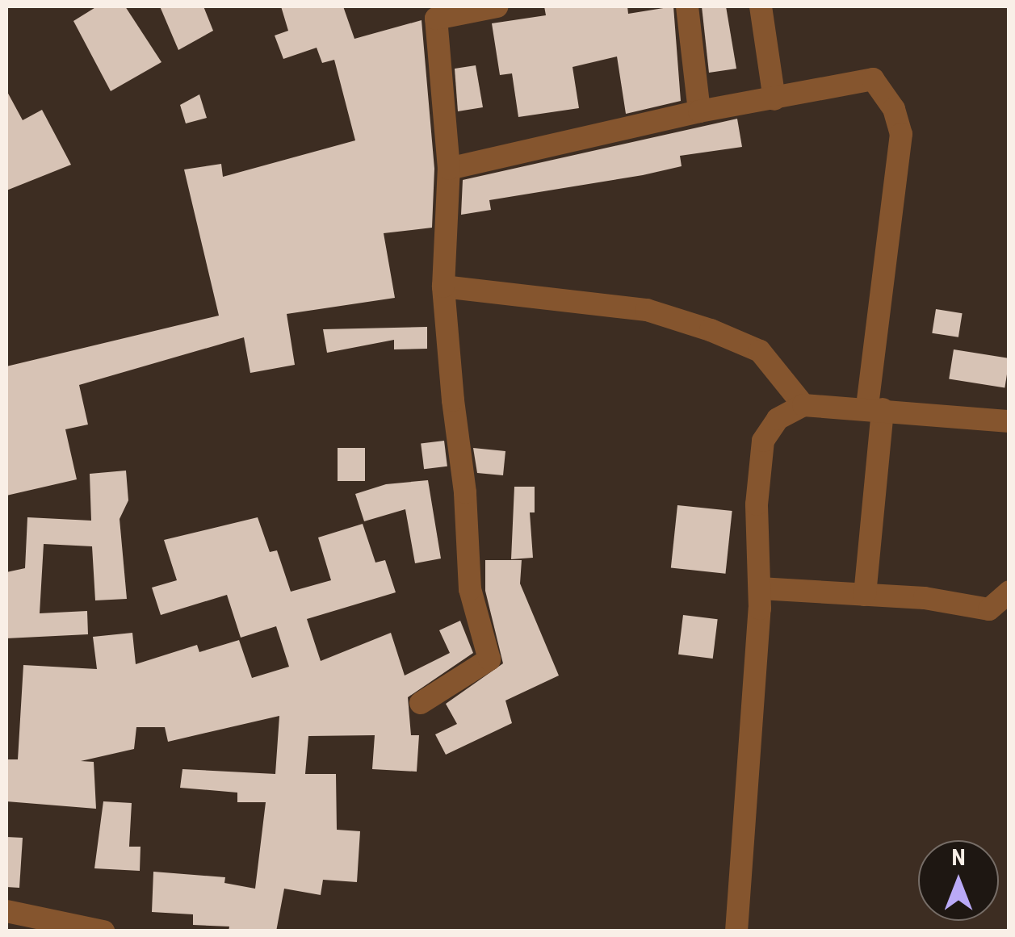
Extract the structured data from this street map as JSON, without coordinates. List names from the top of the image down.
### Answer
{
  "north": "top"
}
